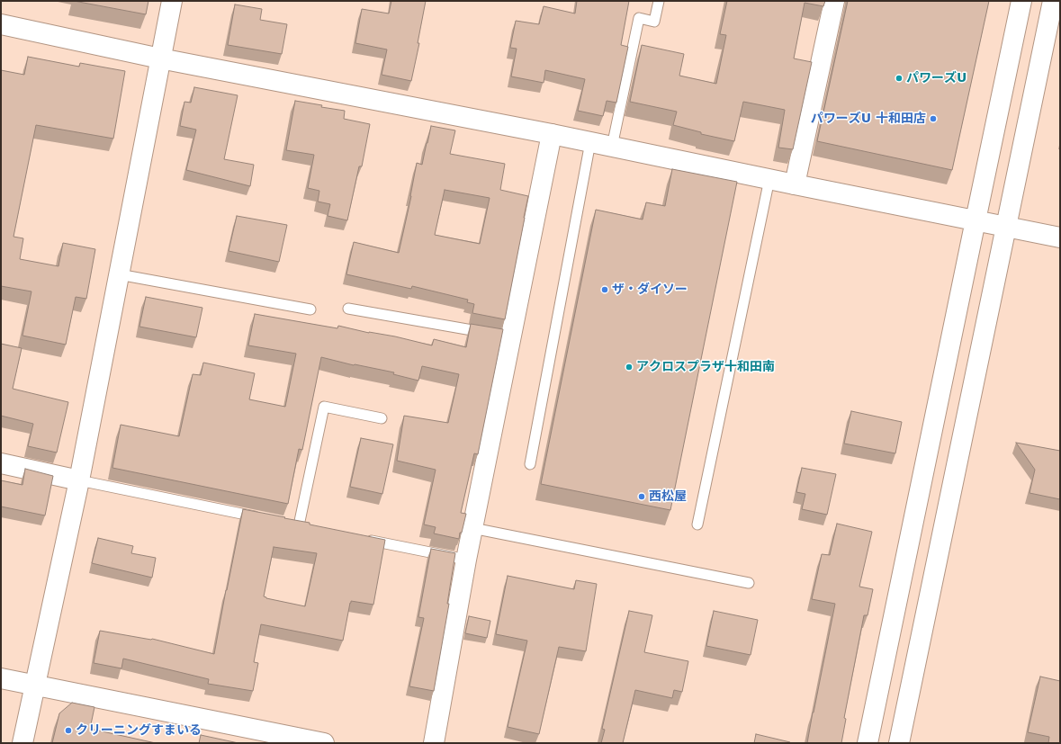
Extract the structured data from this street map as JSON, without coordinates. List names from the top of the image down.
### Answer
{
  "places": [
    "パワーズU",
    "パワーズU 十和田店",
    "ザ・ダイソー",
    "アクロスプラザ十和田南",
    "西松屋",
    "クリーニングすまいる"
  ]
}
